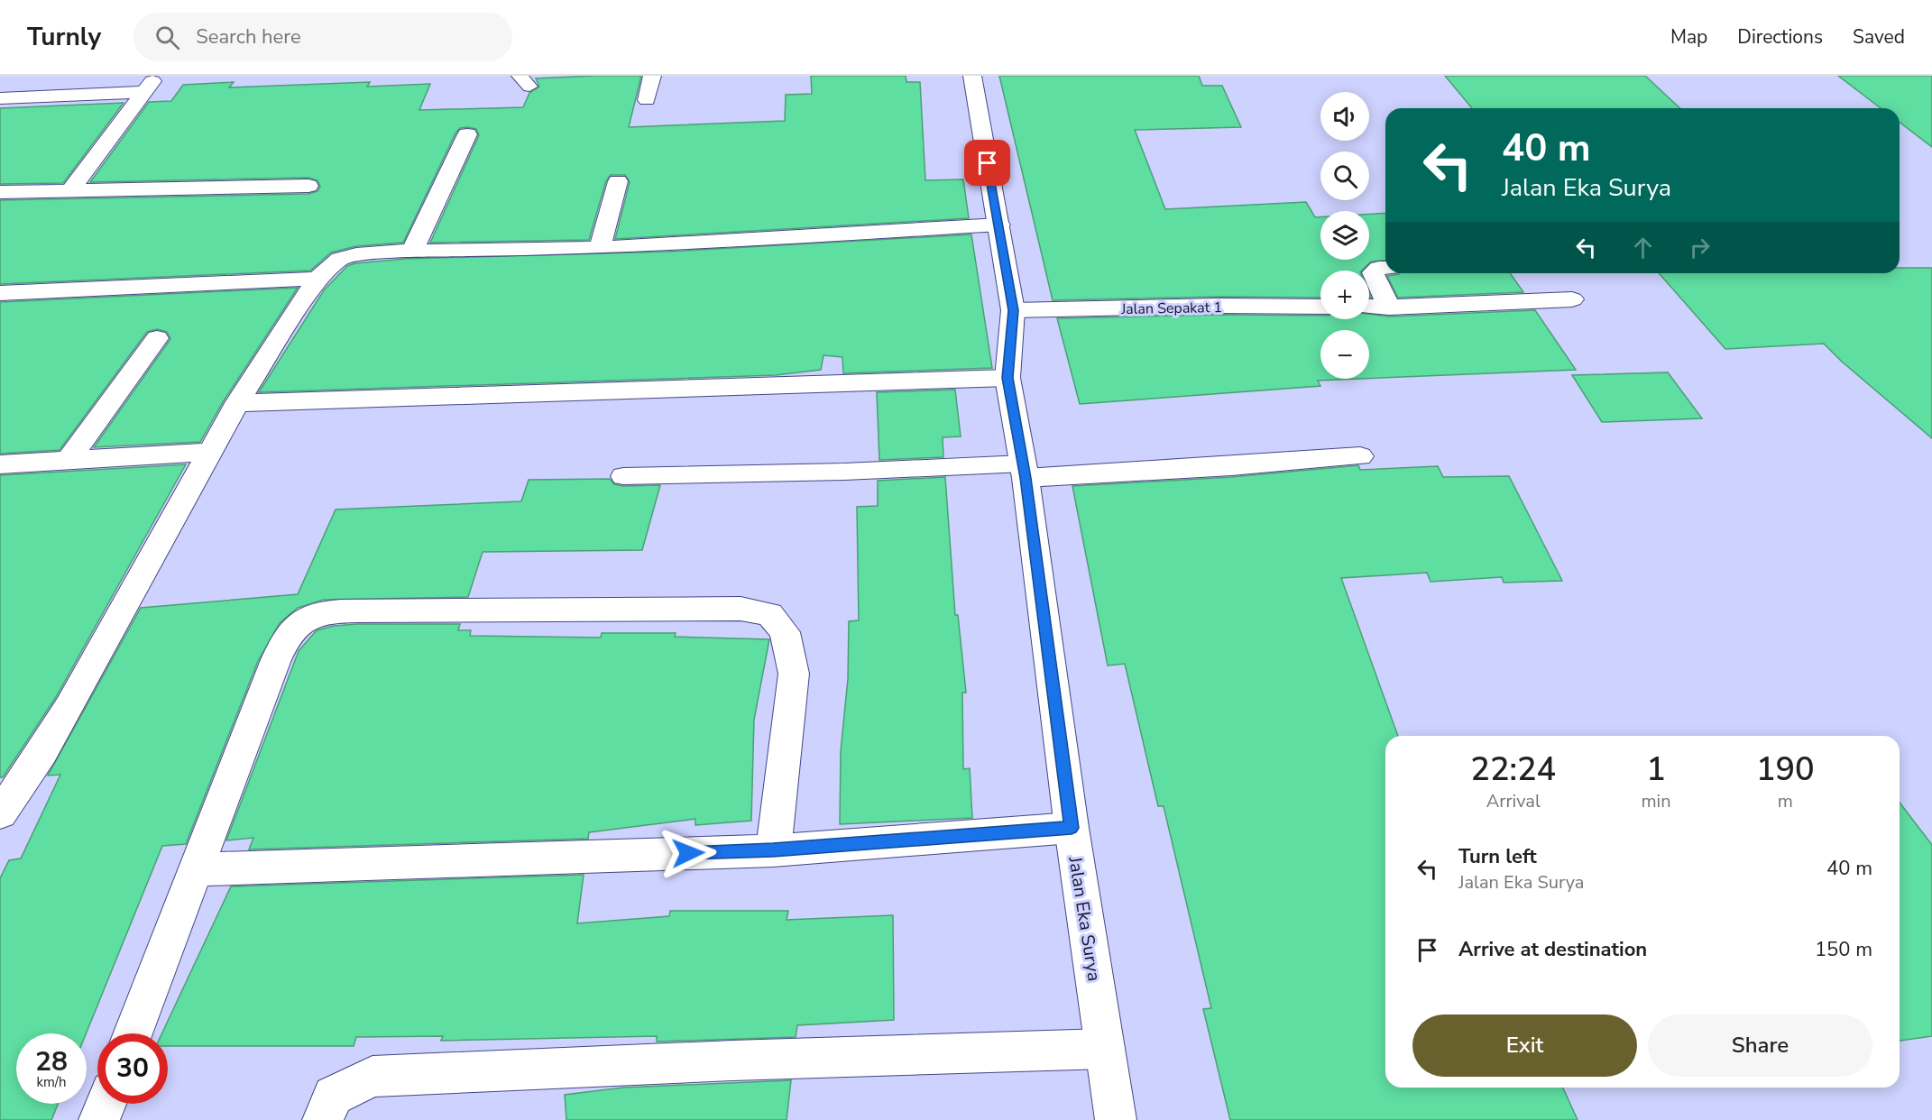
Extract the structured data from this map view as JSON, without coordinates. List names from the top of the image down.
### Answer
{
  "streets": {
    "street": ["Jalan Sepakat 1", "Jalan Eka Surya"]
  },
  "crossings": [
    ["Jalan Sepakat 1", "Jalan Eka Surya"]
  ],
  "page": {
    "header": "Turnly",
    "search": "Search here",
    "nav": ["Map", "Directions", "Saved"],
    "map_buttons": ["+", "−"],
    "turn": ["40 m", "Jalan Eka Surya"],
    "eta": [
      "22:24",
      "Arrival",
      "1",
      "min",
      "190",
      "m"
    ],
    "list": [
      {
        "name": "Turn left",
        "note": "Jalan Eka Surya",
        "value": "40 m"
      },
      {
        "name": "Arrive at destination",
        "value": "150 m"
      }
    ],
    "buttons": ["Exit", "Share"],
    "speed": "28 km/h",
    "limit": "30"
  }
}
